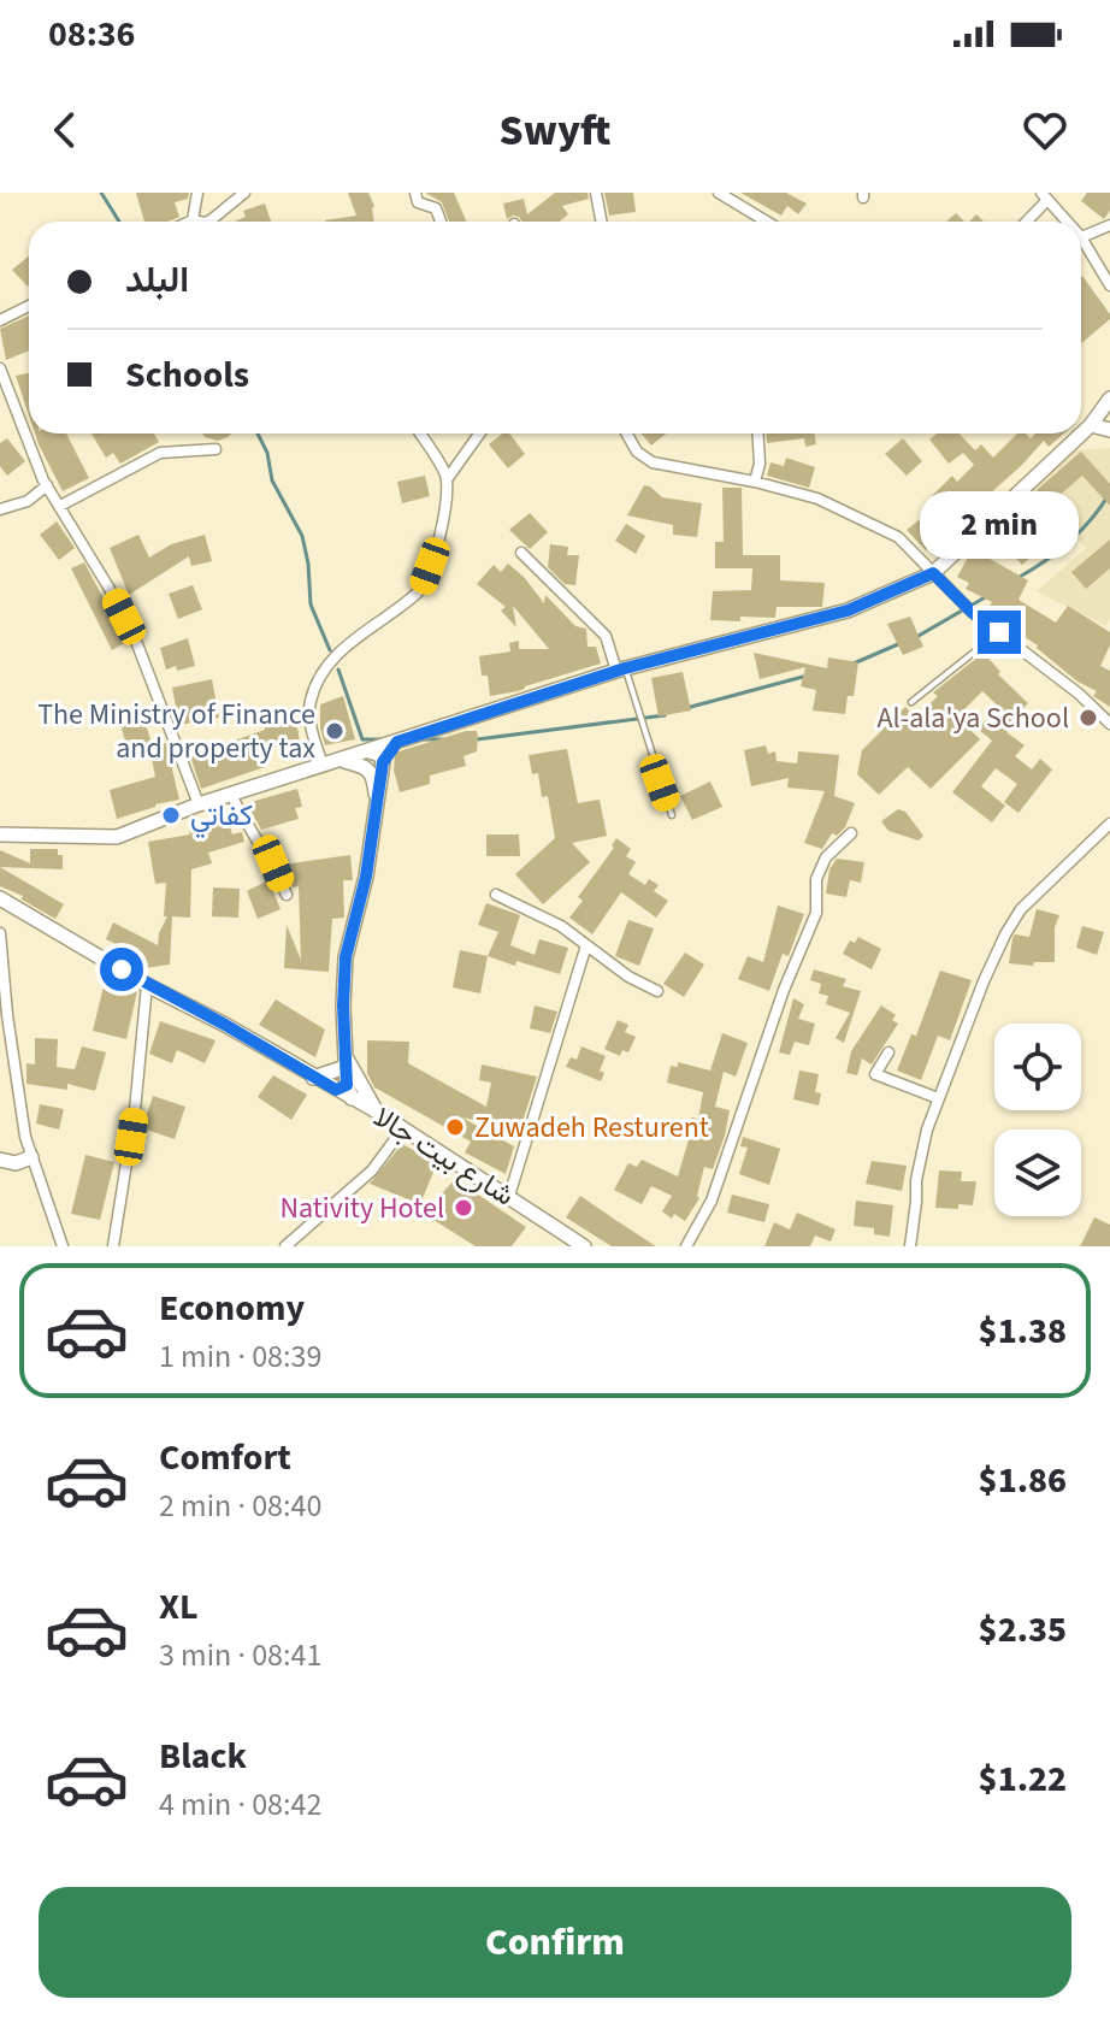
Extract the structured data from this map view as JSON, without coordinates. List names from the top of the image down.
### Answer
{
  "streets": {
    "street": ["شارع بيت جالا"]
  },
  "places": [
    "Al-ala'ya School",
    "The Ministry of Finance and property tax",
    "كفاتي",
    "Zuwadeh Resturent",
    "Nativity Hotel"
  ],
  "page": {
    "status": "08:36",
    "header": "Swyft",
    "banner": ["البلد", "Schools"],
    "bubble": "2 min",
    "list": [
      {
        "name": "Economy",
        "note": "1 min · 08:39",
        "value": "$1.38"
      },
      {
        "name": "Comfort",
        "note": "2 min · 08:40",
        "value": "$1.86"
      },
      {
        "name": "XL",
        "note": "3 min · 08:41",
        "value": "$2.35"
      },
      {
        "name": "Black",
        "note": "4 min · 08:42",
        "value": "$1.22"
      }
    ],
    "buttons": "Confirm"
  }
}
